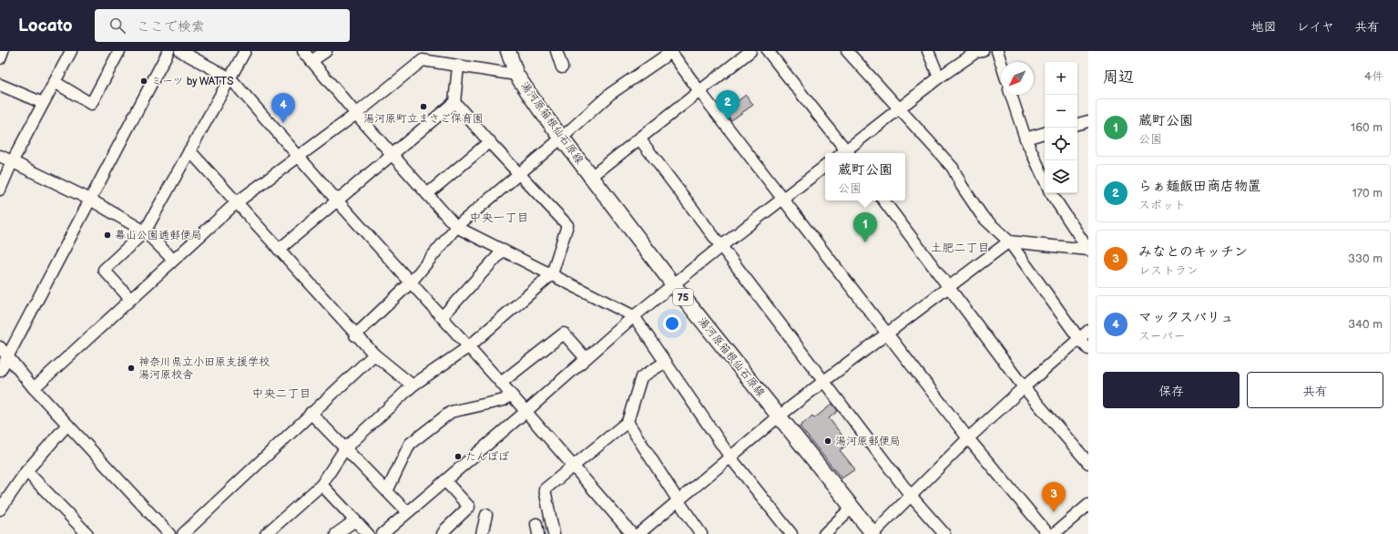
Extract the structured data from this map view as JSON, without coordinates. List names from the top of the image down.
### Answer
{
  "streets": {
    "main road": ["湯河原箱根仙石原線", "75"]
  },
  "districts": ["中央一丁目", "土肥二丁目", "中央二丁目"],
  "places": [
    "ミーツ by WATTS",
    "湯河原町立まさご保育園",
    "幕山公園通郵便局",
    "神奈川県立小田原支援学校 湯河原校舎",
    "湯河原郵便局",
    "たんぽぽ"
  ],
  "north": "bottom left",
  "page": {
    "header": "Locato",
    "search": "ここで検索",
    "nav": ["地図", "レイヤ", "共有"],
    "heading": ["周辺", "4件"],
    "map_buttons": ["+", "−"],
    "pins": [
      "2",
      "4",
      "1",
      "3"
    ],
    "list": [
      {
        "mark": "1",
        "name": "蔵町公園",
        "note": "公園",
        "value": "160 m"
      },
      {
        "mark": "2",
        "name": "らぁ麺飯田商店物置",
        "note": "スポット",
        "value": "170 m"
      },
      {
        "mark": "3",
        "name": "みなとのキッチン",
        "note": "レストラン",
        "value": "330 m"
      },
      {
        "mark": "4",
        "name": "マックスバリュ",
        "note": "スーパー",
        "value": "340 m"
      }
    ],
    "popup": ["蔵町公園", "公園"],
    "buttons": ["保存", "共有"]
  }
}
